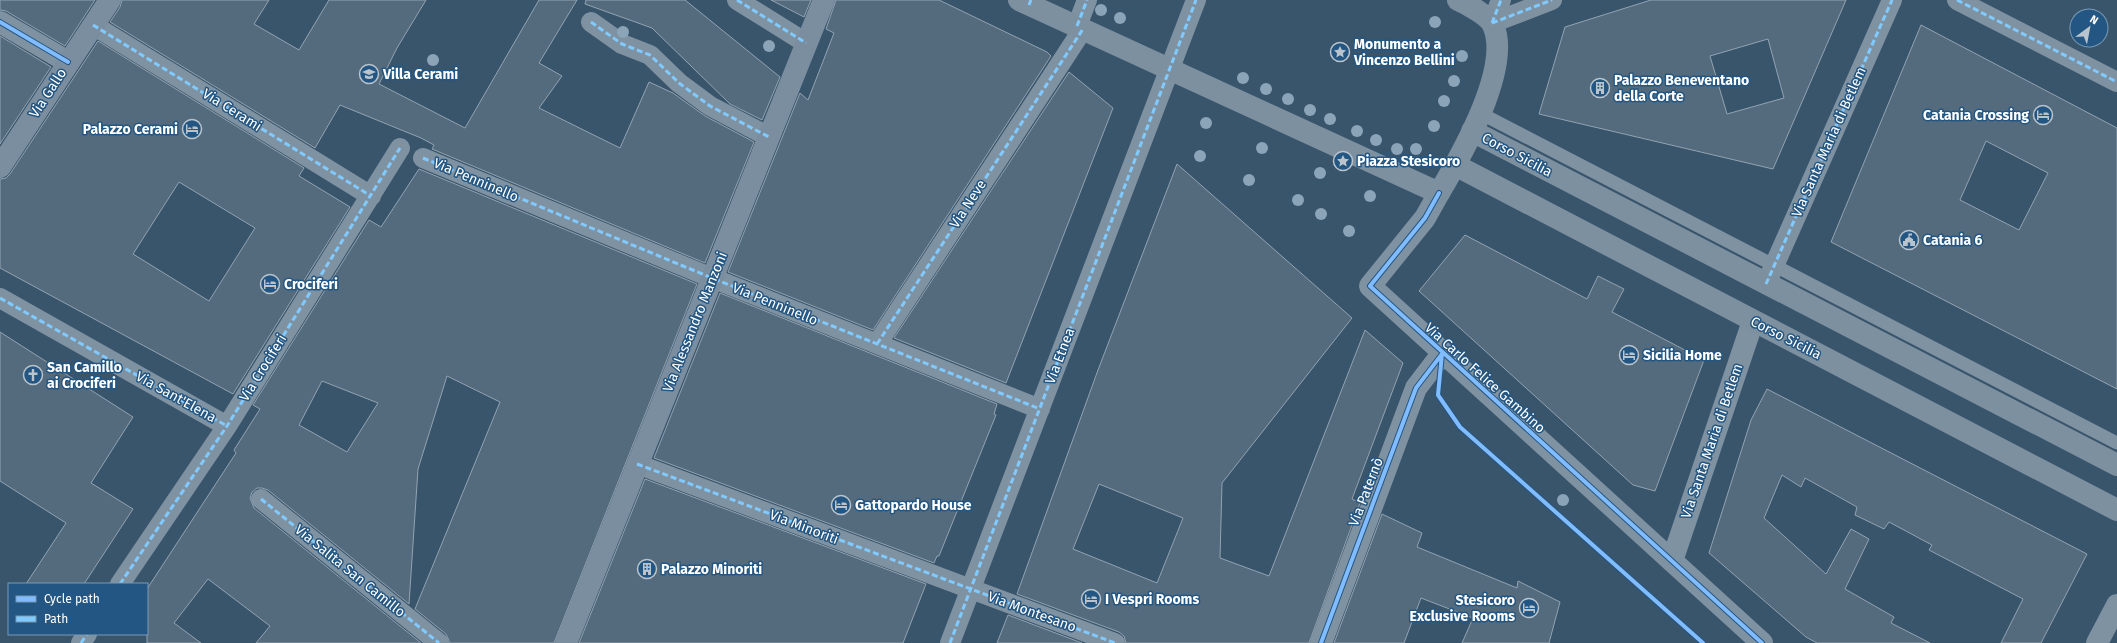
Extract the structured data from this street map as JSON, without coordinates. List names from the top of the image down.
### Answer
{
  "streets": {
    "main road": ["Via Gallo", "Corso Sicilia", "Via Alessandro Manzoni"],
    "street": [
      "Via Cerami",
      "Via Santa Maria di Betlem",
      "Via Penninello",
      "Via Neve",
      "Via Etnea",
      "Via Crociferi",
      "Via Carlo Felice Gambino",
      "Via Sant'Elena",
      "Via Paternò",
      "Via Minoriti",
      "Via Salita San Camillo",
      "Via Montesano"
    ]
  },
  "crossings": [
    ["Via Gallo", "Via Cerami"],
    ["Via Cerami", "Via Crociferi"],
    ["Via Santa Maria di Betlem", "Corso Sicilia"],
    ["Via Santa Maria di Betlem", "Via Carlo Felice Gambino"],
    ["Via Penninello", "Via Neve"],
    ["Via Penninello", "Via Alessandro Manzoni"],
    ["Via Penninello", "Via Etnea"],
    ["Via Alessandro Manzoni", "Via Minoriti"],
    ["Via Etnea", "Via Minoriti"],
    ["Via Etnea", "Via Montesano"],
    ["Via Crociferi", "Via Sant'Elena"],
    ["Via Carlo Felice Gambino", "Via Paternò"],
    ["Via Minoriti", "Via Montesano"]
  ],
  "places": {
    "place": ["Monumento a Vincenzo Bellini", "Piazza Stesicoro"],
    "school or university": ["Villa Cerami"],
    "building": ["Palazzo Beneventano della Corte", "Palazzo Minoriti"],
    "hotel": [
      "Catania Crossing",
      "Palazzo Cerami",
      "Crociferi",
      "Sicilia Home",
      "Gattopardo House",
      "I Vespri Rooms",
      "Stesicoro Exclusive Rooms"
    ],
    "public building": ["Catania 6"],
    "church": ["San Camillo ai Crociferi"]
  },
  "legend": ["Cycle path", "Path"],
  "north": "top right"
}
